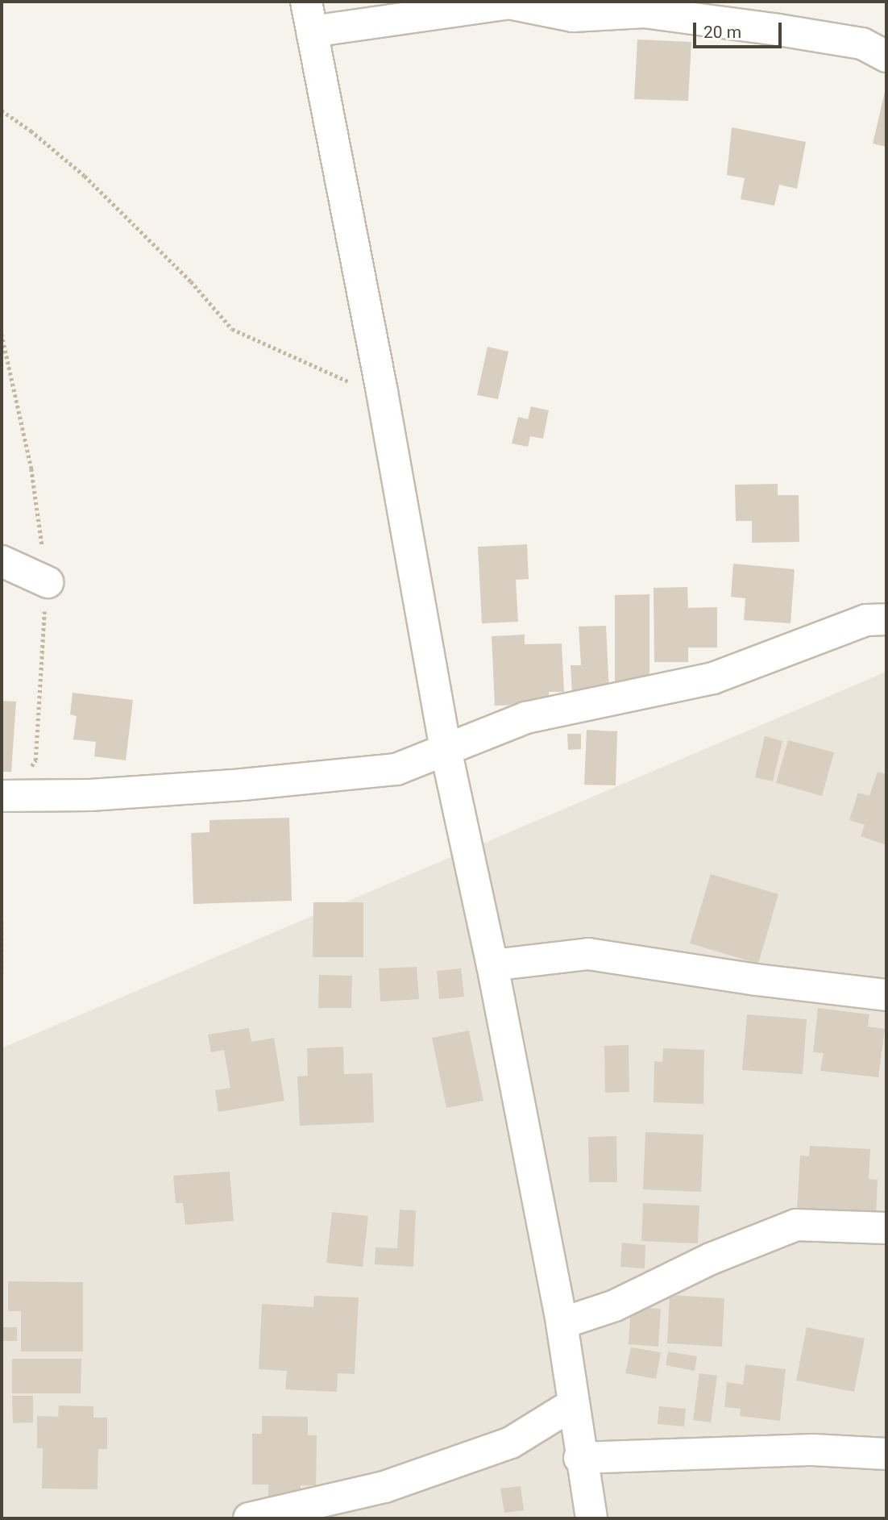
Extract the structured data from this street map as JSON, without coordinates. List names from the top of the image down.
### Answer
{
  "scale_bar": "20 m"
}
